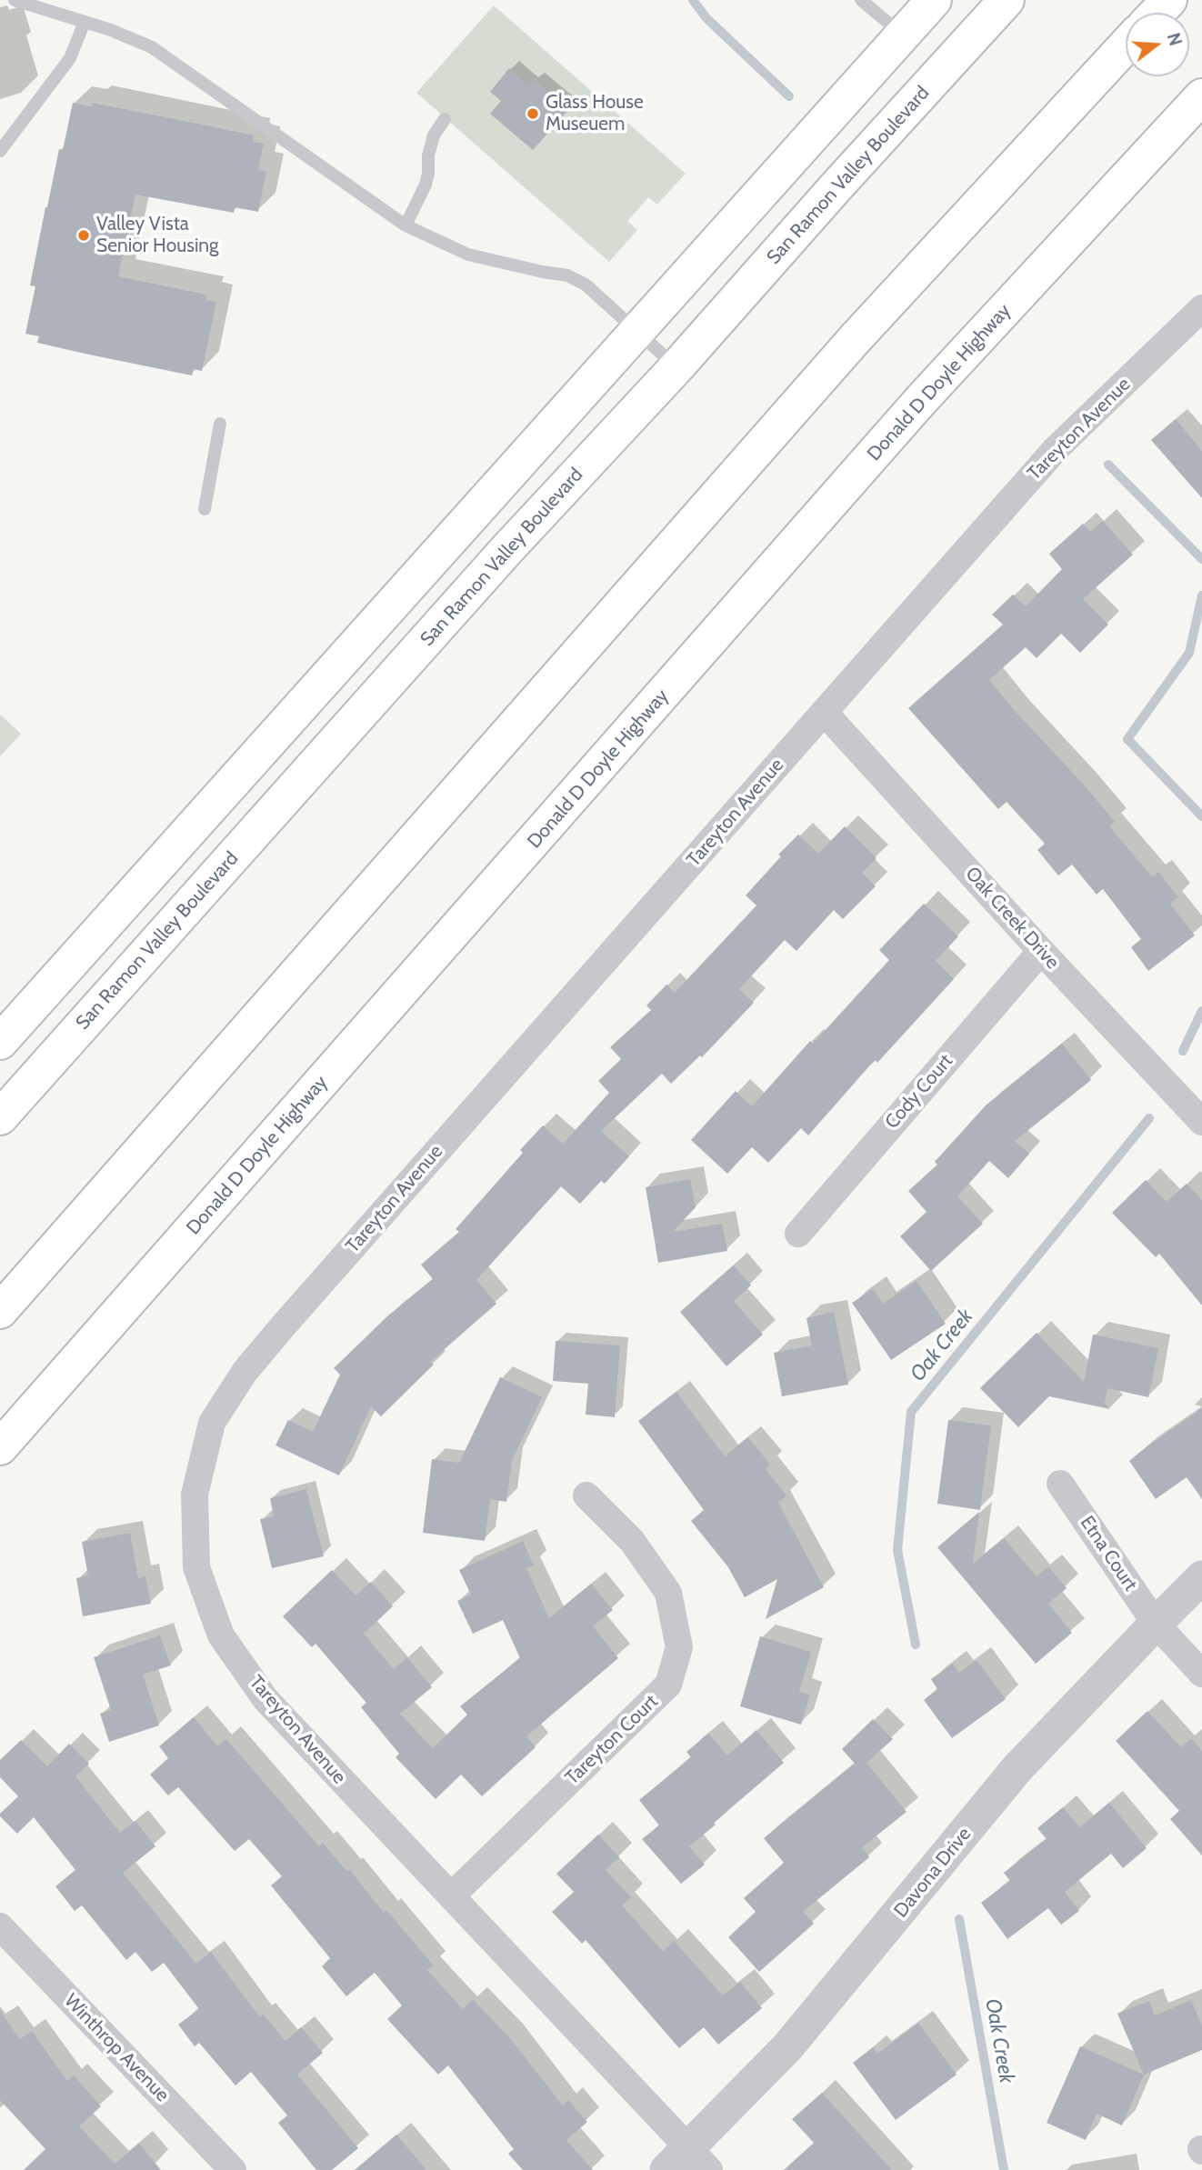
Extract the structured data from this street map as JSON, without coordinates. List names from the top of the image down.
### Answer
{
  "streets": {
    "main road": ["San Ramon Valley Boulevard", "Donald D Doyle Highway"],
    "street": [
      "Tareyton Avenue",
      "Oak Creek Drive",
      "Cody Court",
      "Etna Court",
      "Tareyton Court",
      "Davona Drive",
      "Winthrop Avenue"
    ]
  },
  "crossings": [
    ["Tareyton Avenue", "Oak Creek Drive"],
    ["Tareyton Avenue", "Tareyton Court"],
    ["Tareyton Avenue", "Davona Drive"],
    ["Oak Creek Drive", "Cody Court"],
    ["Etna Court", "Davona Drive"]
  ],
  "water": ["Oak Creek"],
  "places": ["Glass House Museuem", "Valley Vista Senior Housing"],
  "north": "right"
}
